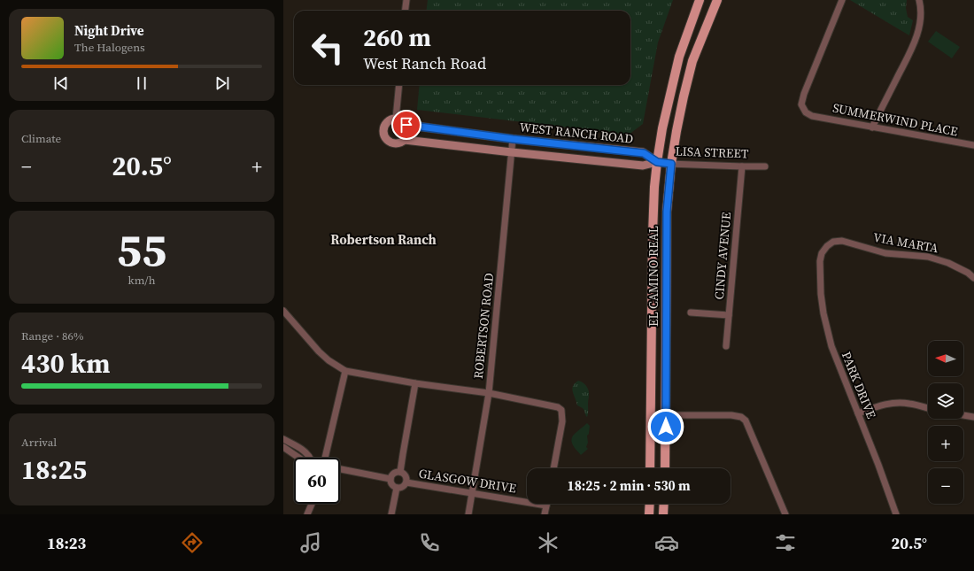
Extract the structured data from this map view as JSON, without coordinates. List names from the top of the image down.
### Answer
{
  "streets": {
    "main road": ["EL CAMINO REAL"],
    "street": [
      "SUMMERWIND PLACE",
      "WEST RANCH ROAD",
      "LISA STREET",
      "VIA MARTA",
      "CINDY AVENUE",
      "ROBERTSON ROAD",
      "PARK DRIVE",
      "GLASGOW DRIVE"
    ]
  },
  "crossings": [
    ["WEST RANCH ROAD", "LISA STREET"],
    ["WEST RANCH ROAD", "EL CAMINO REAL"],
    ["WEST RANCH ROAD", "ROBERTSON ROAD"],
    ["LISA STREET", "CINDY AVENUE"],
    ["LISA STREET", "EL CAMINO REAL"],
    ["VIA MARTA", "PARK DRIVE"],
    ["ROBERTSON ROAD", "GLASGOW DRIVE"]
  ],
  "districts": ["Robertson Ranch"],
  "north": "left",
  "page": {
    "turn": ["260 m", "West Ranch Road"],
    "song": ["Night Drive", "The Halogens"],
    "tile": [
      "Climate",
      ["55", "km/h"],
      ["Range · 86%", "430 km"],
      ["Arrival", "18:25"]
    ],
    "heat": ["−", "20.5°", "+"],
    "map_buttons": ["+", "−"],
    "limit": "60",
    "trip": "18:25 · 2 min · 530 m",
    "tabs": ["18:23", "20.5°"]
  }
}
